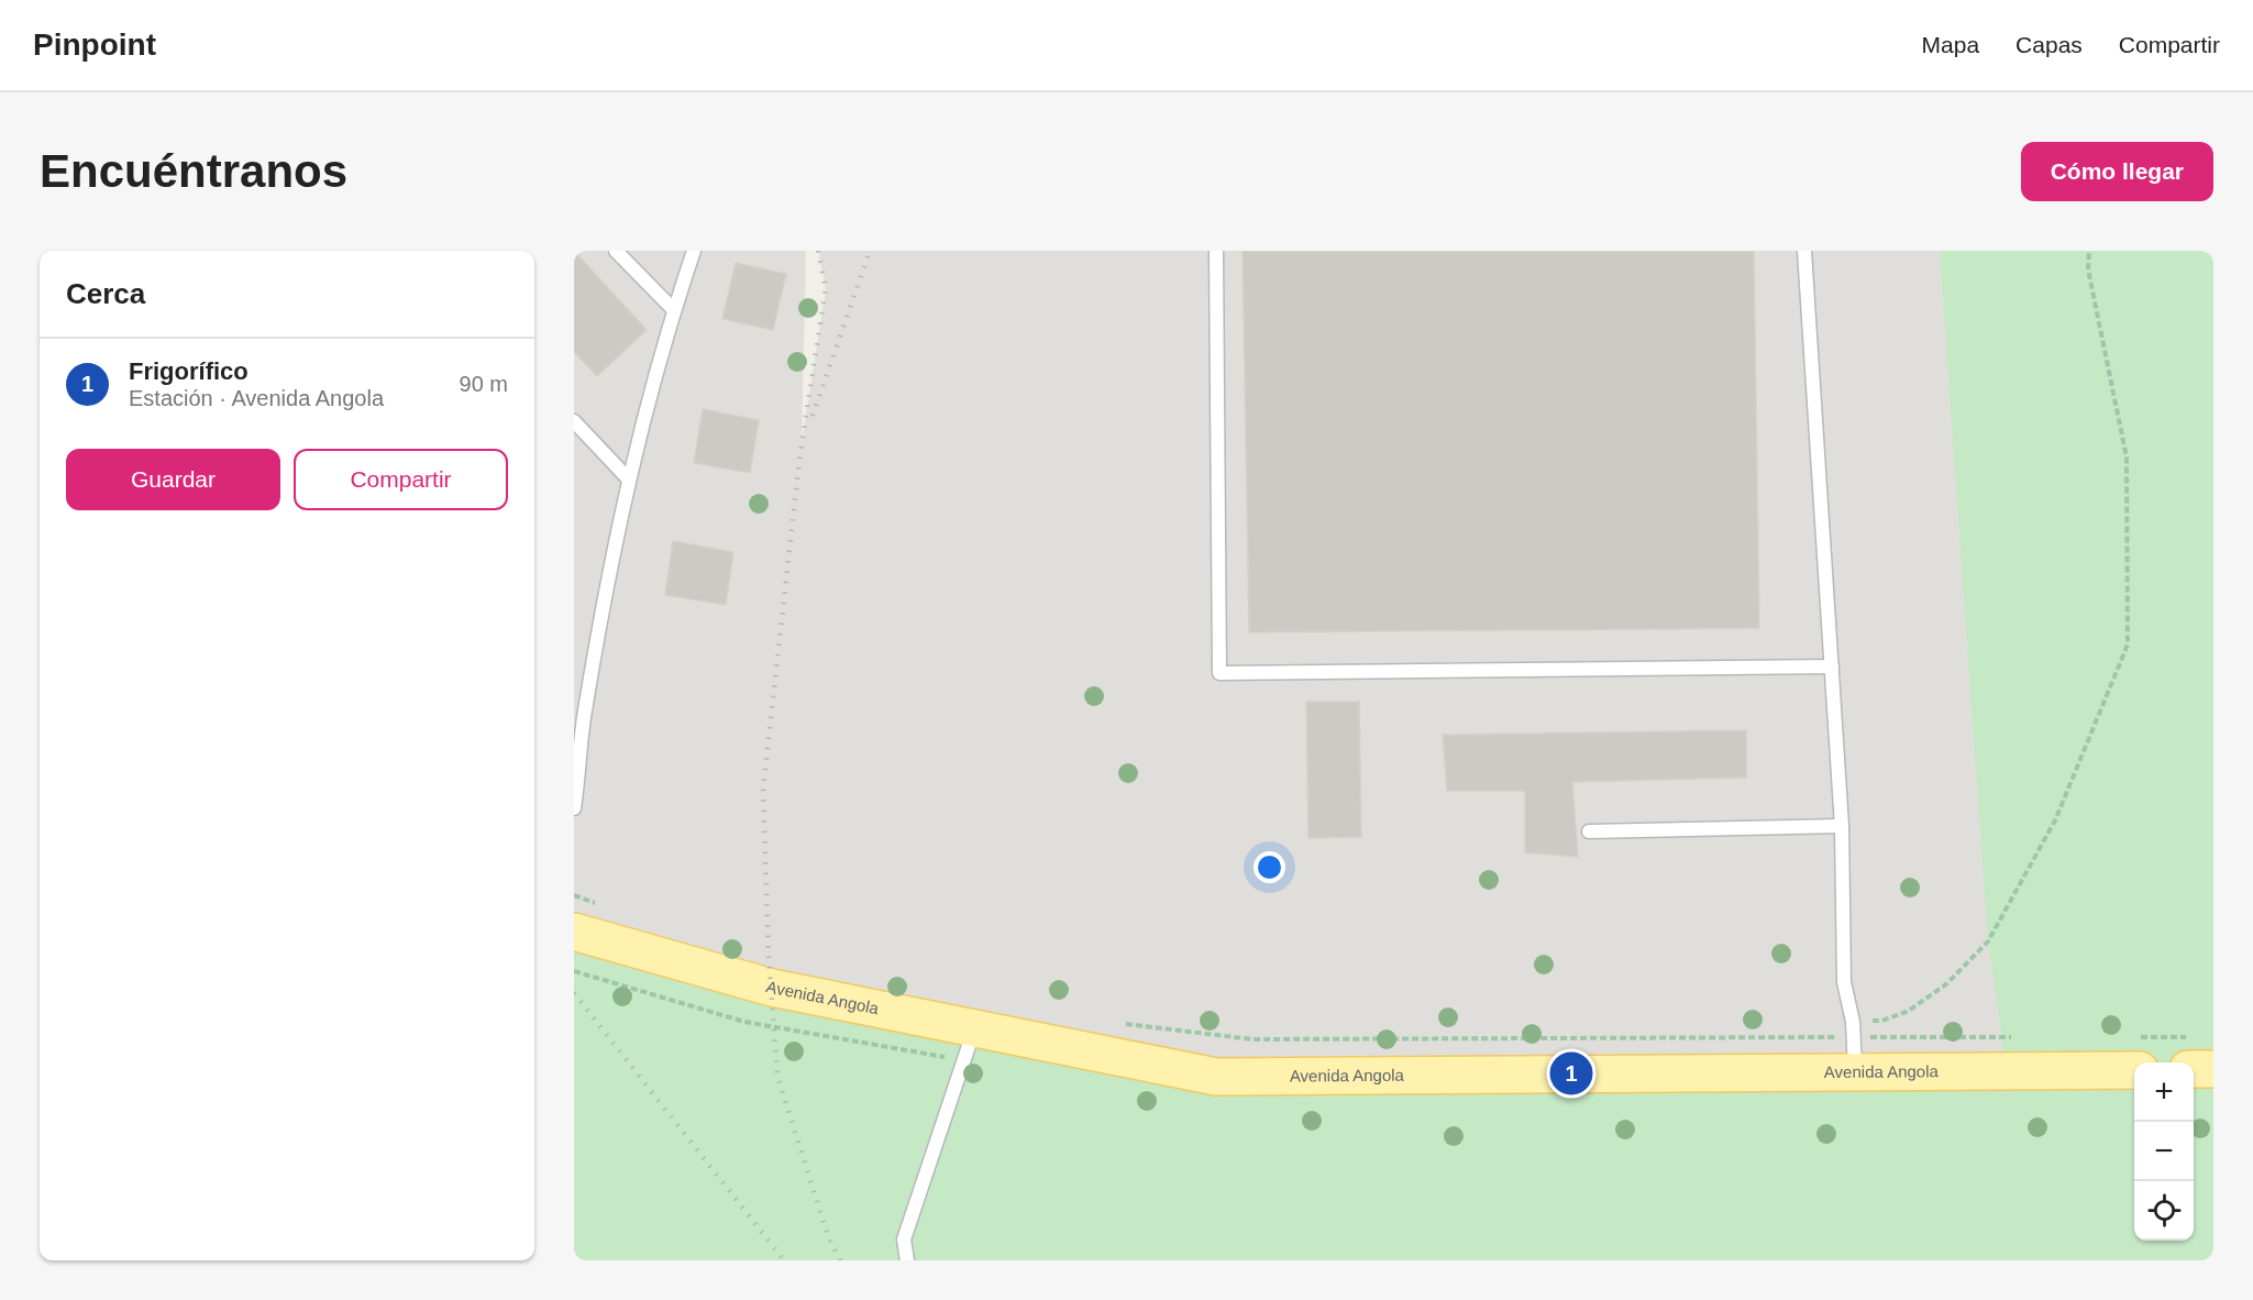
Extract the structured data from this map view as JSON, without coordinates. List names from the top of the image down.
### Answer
{
  "streets": {
    "main road": ["Avenida Angola"]
  },
  "page": {
    "header": "Pinpoint",
    "nav": ["Mapa", "Capas", "Compartir"],
    "buttons": [
      "Cómo llegar",
      ["Guardar", "Compartir"]
    ],
    "title": "Encuéntranos",
    "heading": "Cerca",
    "list": [
      {
        "mark": "1",
        "name": "Frigorífico",
        "note": "Estación · Avenida Angola",
        "value": "90 m"
      }
    ],
    "pins": "1",
    "map_buttons": ["+", "−"]
  }
}
